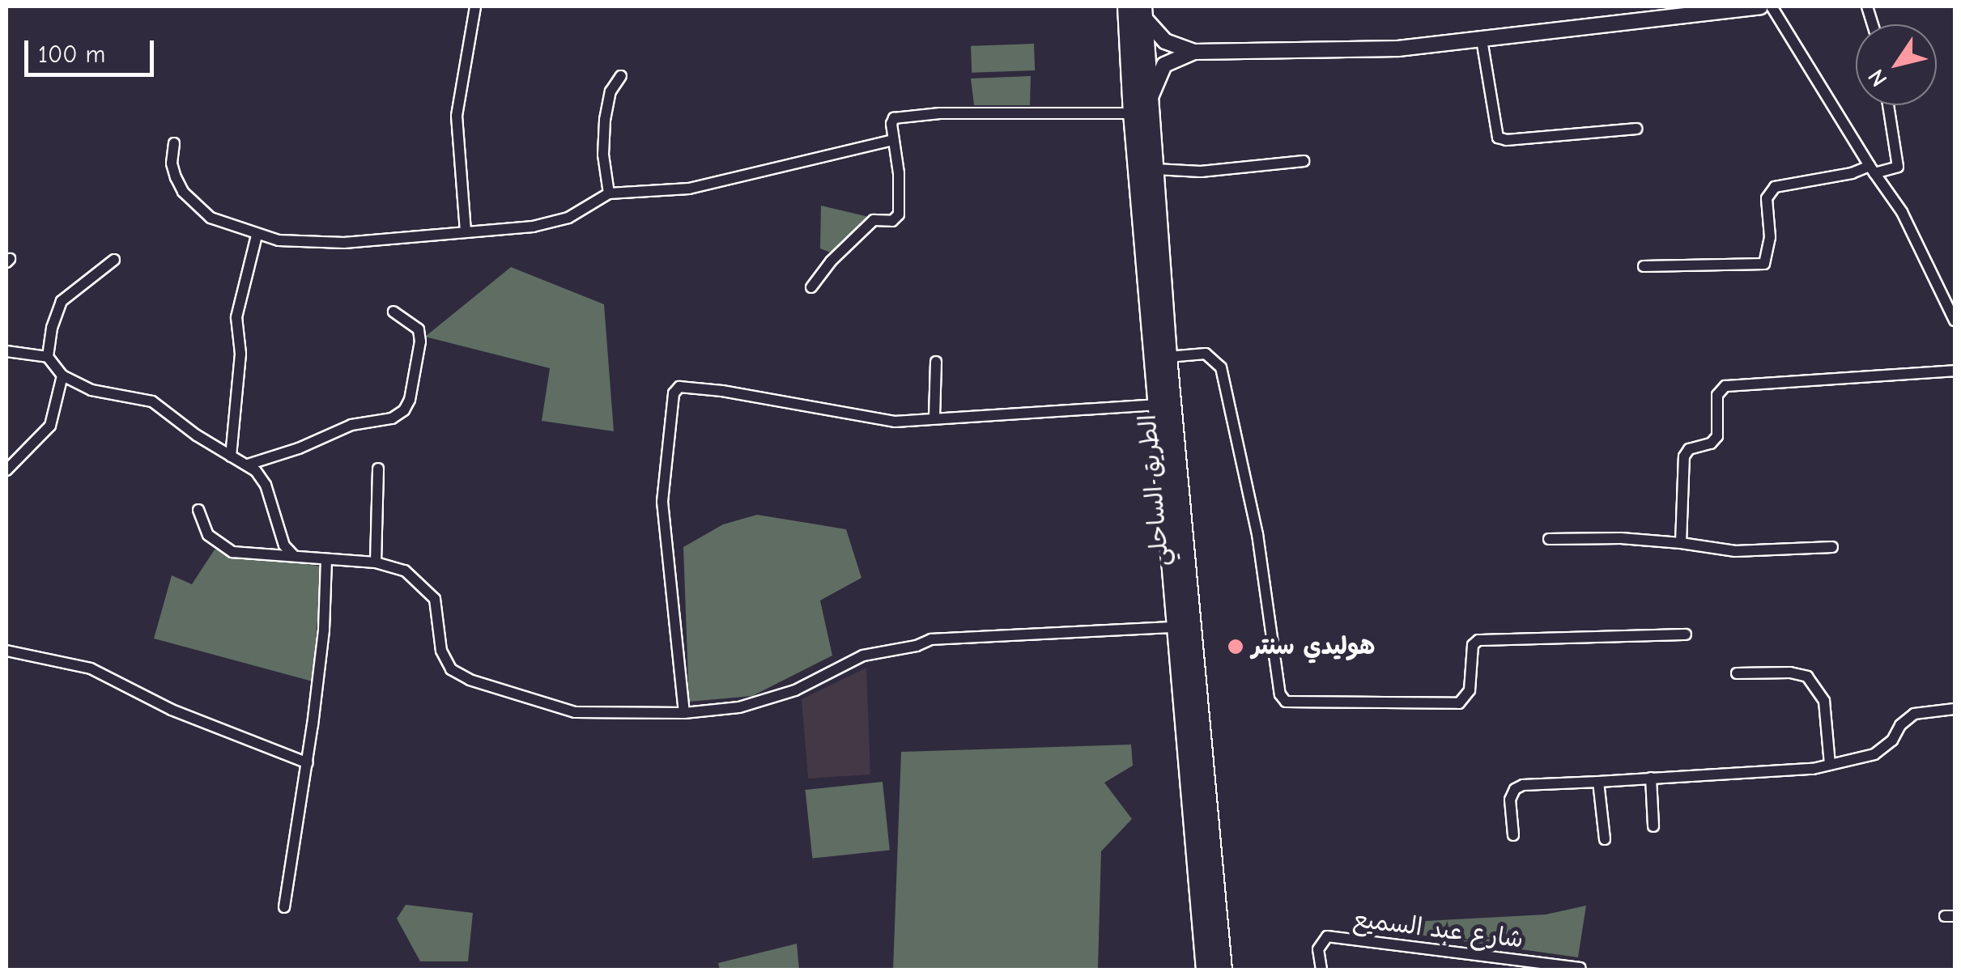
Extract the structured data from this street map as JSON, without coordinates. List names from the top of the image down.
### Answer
{
  "streets": {
    "highway": ["الطريق الساحلي"],
    "street": ["شارع عبد السميع"]
  },
  "places": ["هوليدي سنتر"],
  "scale_bar": "100 m",
  "north": "bottom left"
}
